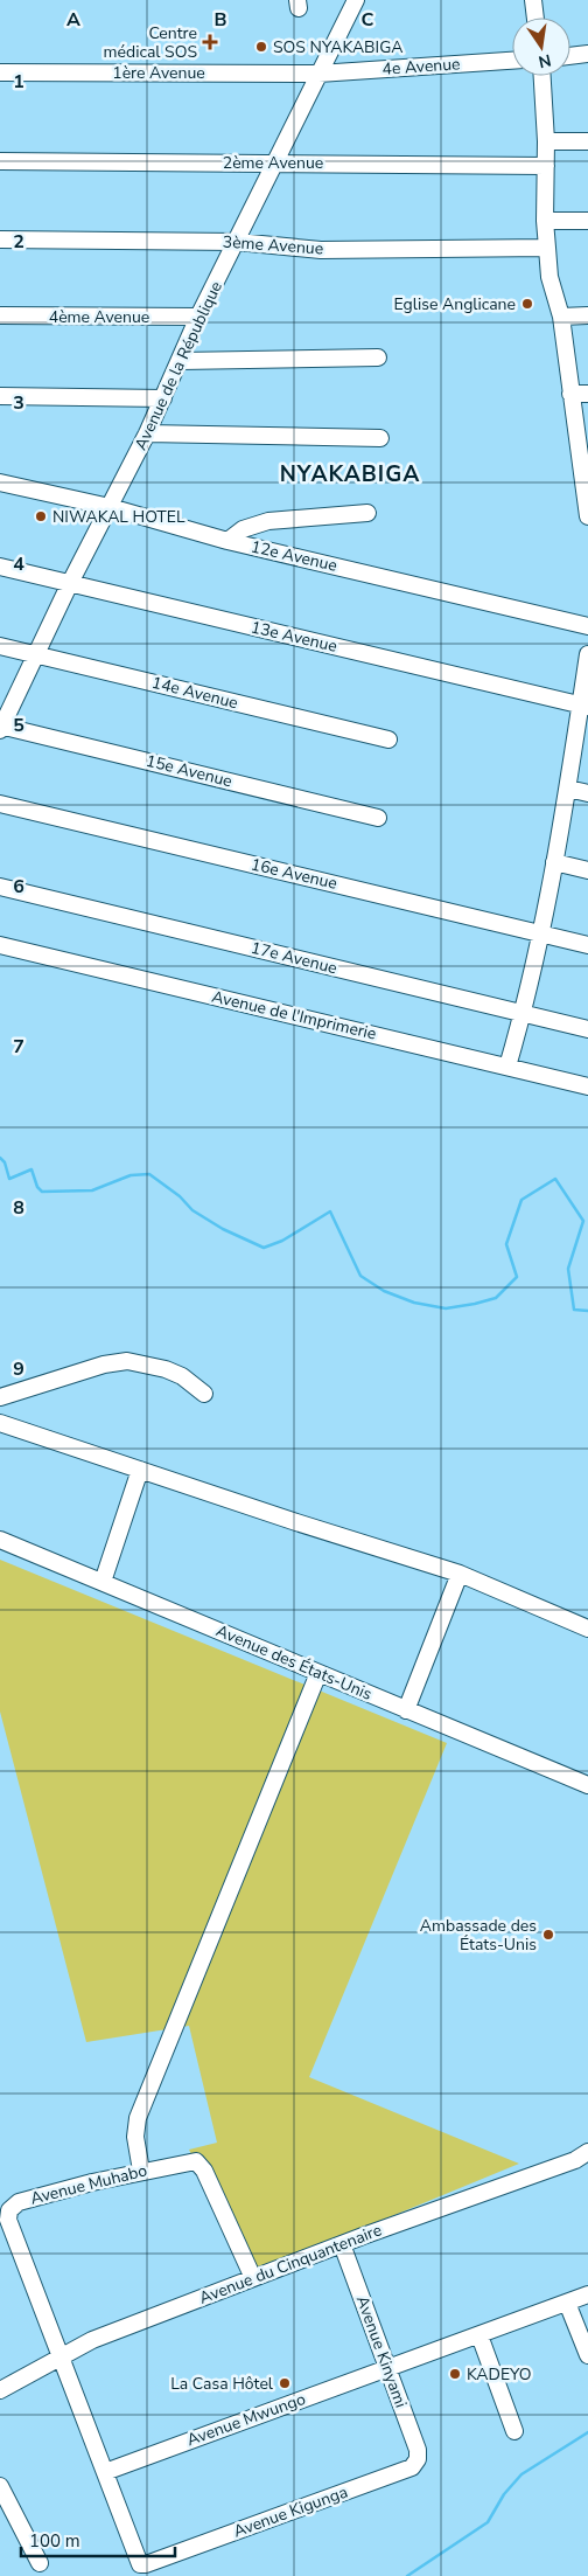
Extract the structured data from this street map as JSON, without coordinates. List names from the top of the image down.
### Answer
{
  "streets": {
    "street": [
      "4e Avenue",
      "1ère Avenue",
      "2ème Avenue",
      "3ème Avenue",
      "4ème Avenue",
      "Avenue de la République",
      "12e Avenue",
      "13e Avenue",
      "14e Avenue",
      "15e Avenue",
      "16e Avenue",
      "17e Avenue",
      "Avenue de l'Imprimerie",
      "Avenue des États-Unis",
      "Avenue Muhabo",
      "Avenue du Cinquantenaire",
      "Avenue Kinyami",
      "Avenue Mwungo",
      "Avenue Kigunga"
    ]
  },
  "crossings": [
    ["4e Avenue", "1ère Avenue"],
    ["4e Avenue", "Avenue de la République"],
    ["1ère Avenue", "Avenue de la République"],
    ["2ème Avenue", "Avenue de la République"],
    ["3ème Avenue", "Avenue de la République"],
    ["4ème Avenue", "Avenue de la République"],
    ["Avenue de la République", "12e Avenue"],
    ["Avenue de la République", "13e Avenue"],
    ["Avenue de la République", "14e Avenue"],
    ["Avenue de la République", "15e Avenue"],
    ["Avenue Muhabo", "Avenue du Cinquantenaire"],
    ["Avenue Muhabo", "Avenue Kigunga"],
    ["Avenue du Cinquantenaire", "Avenue Kinyami"],
    ["Avenue du Cinquantenaire", "Avenue Kigunga"],
    ["Avenue Kinyami", "Avenue Mwungo"],
    ["Avenue Kinyami", "Avenue Kigunga"],
    ["Avenue Mwungo", "Avenue Kigunga"]
  ],
  "districts": ["NYAKABIGA"],
  "places": {
    "health": ["Centre médical SOS"],
    "other": [
      "SOS NYAKABIGA",
      "Eglise Anglicane",
      "NIWAKAL HOTEL",
      "Ambassade des États-Unis",
      "KADEYO",
      "La Casa Hôtel"
    ]
  },
  "scale_bar": "100 m",
  "north": "bottom",
  "grid": {
    "columns": ["A", "B", "C"],
    "rows": [
      "1",
      "2",
      "3",
      "4",
      "5",
      "6",
      "7",
      "8",
      "9"
    ]
  }
}
